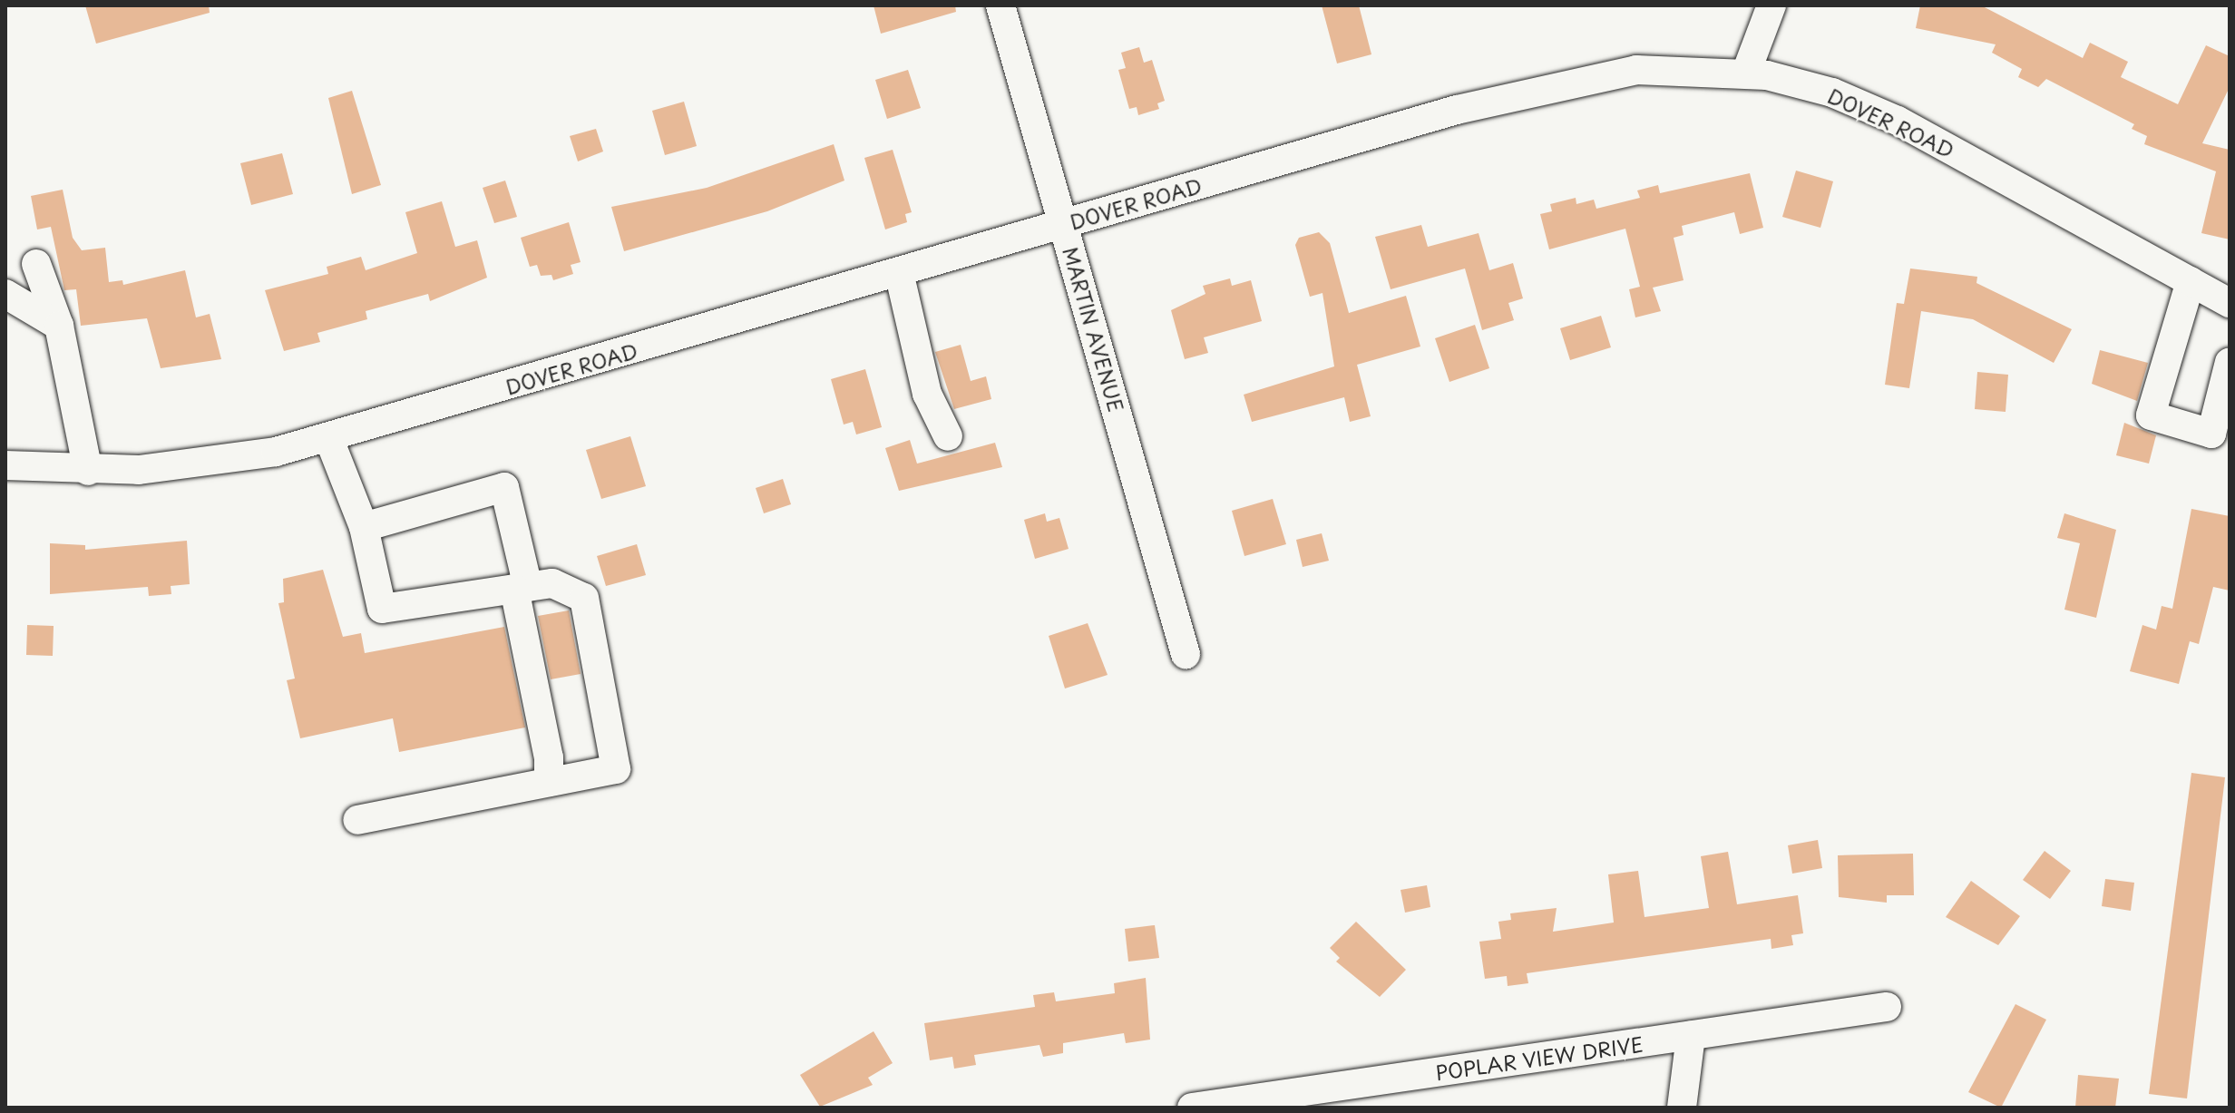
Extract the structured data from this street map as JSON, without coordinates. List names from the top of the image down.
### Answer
{
  "streets": {
    "street": ["DOVER ROAD", "MARTIN AVENUE", "POPLAR VIEW DRIVE"]
  },
  "crossings": [
    ["DOVER ROAD", "MARTIN AVENUE"]
  ]
}
